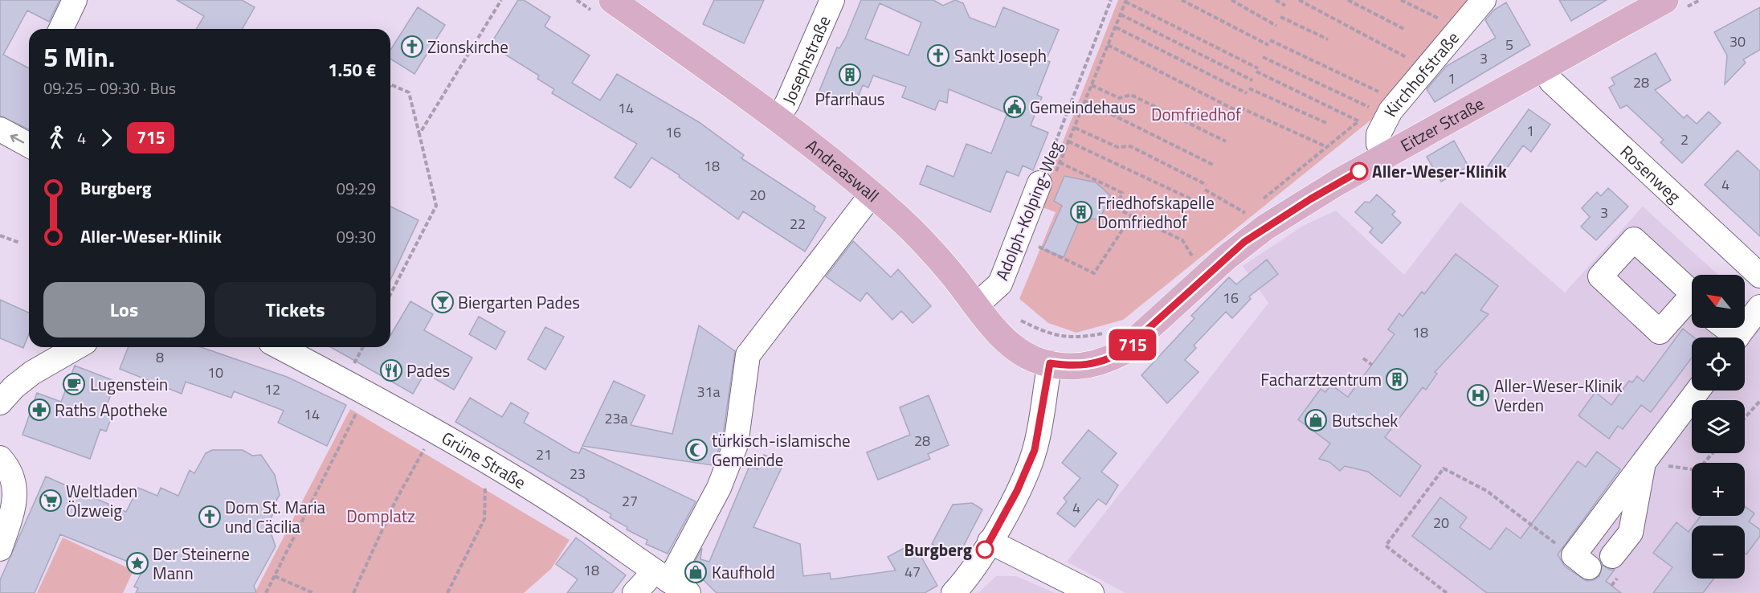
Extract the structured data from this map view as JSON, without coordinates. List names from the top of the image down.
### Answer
{
  "streets": {
    "main road": ["Eitzer Straße", "Andreaswall"],
    "street": [
      "Josephstraße",
      "Kirchhofstraße",
      "Rosenweg",
      "Adolph-Kolping-Weg",
      "Grüne Straße"
    ]
  },
  "crossings": [
    ["Josephstraße", "Andreaswall"],
    ["Kirchhofstraße", "Eitzer Straße"],
    ["Eitzer Straße", "Andreaswall"],
    ["Eitzer Straße", "Rosenweg"],
    ["Andreaswall", "Adolph-Kolping-Weg"]
  ],
  "parks": ["Domfriedhof", "Domplatz"],
  "places": {
    "church": ["Zionskirche", "Sankt Joseph", "Dom St. Maria und Cäcilia"],
    "building": ["Pfarrhaus", "Friedhofskapelle Domfriedhof", "Facharztzentrum"],
    "public building": ["Gemeindehaus"],
    "other": ["Aller-Weser-Klinik", "Burgberg"],
    "bar": ["Biergarten Pades"],
    "restaurant": ["Pades"],
    "cafe": ["Lugenstein"],
    "hospital": ["Aller-Weser-Klinik Verden"],
    "pharmacy": ["Raths Apotheke"],
    "shop": ["Butschek", "Kaufhold"],
    "mosque": ["türkisch-islamische Gemeinde"],
    "supermarket": ["Weltladen Ölzweig"],
    "place": ["Der Steinerne Mann"]
  },
  "lines": ["bus line 715"],
  "house_numbers": [
    "30",
    "5",
    "3",
    "1",
    "28",
    "14",
    "1",
    "16",
    "2",
    "18",
    "4",
    "20",
    "3",
    "22",
    "16",
    "18",
    "8",
    "10",
    "12",
    "31a",
    "14",
    "23a",
    "28",
    "21",
    "23",
    "27",
    "4",
    "20",
    "18",
    "47"
  ],
  "north": "top left",
  "page": {
    "on_map": "715",
    "heading": ["5 Min.", "09:25 – 09:30 · Bus", "1.50 €"],
    "legs": ["4", "715"],
    "list": [
      {
        "name": "Burgberg",
        "value": "09:29"
      },
      {
        "name": "Aller-Weser-Klinik",
        "value": "09:30"
      }
    ],
    "buttons": ["Los", "Tickets"],
    "map_buttons": ["+", "−"]
  }
}
